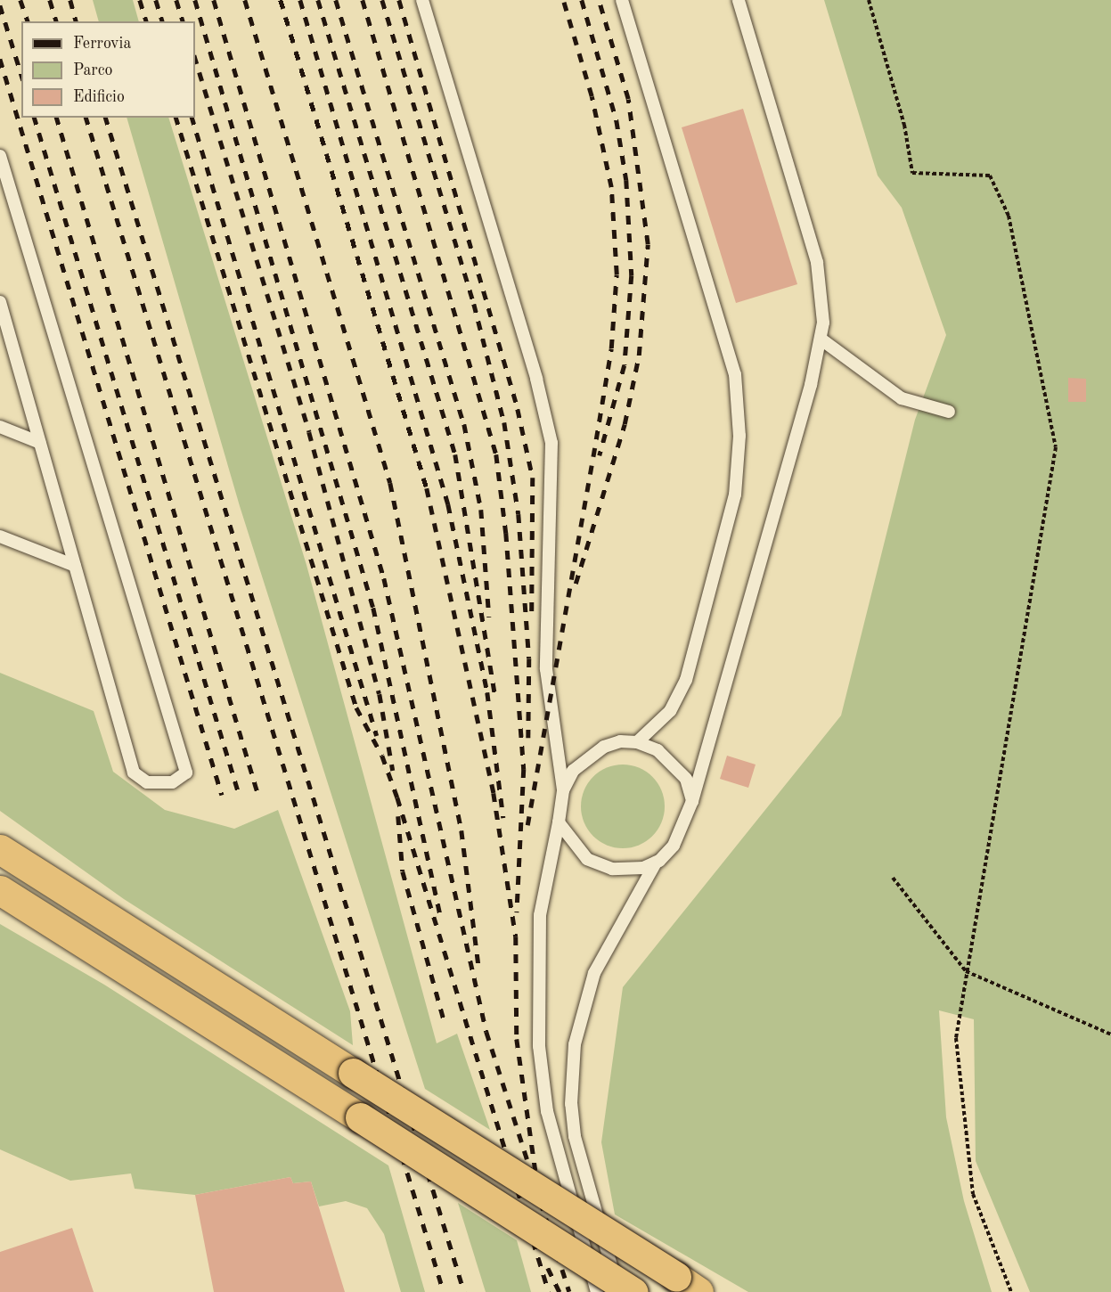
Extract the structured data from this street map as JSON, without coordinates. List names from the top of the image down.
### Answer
{
  "legend": ["Ferrovia", "Parco", "Edificio"]
}
